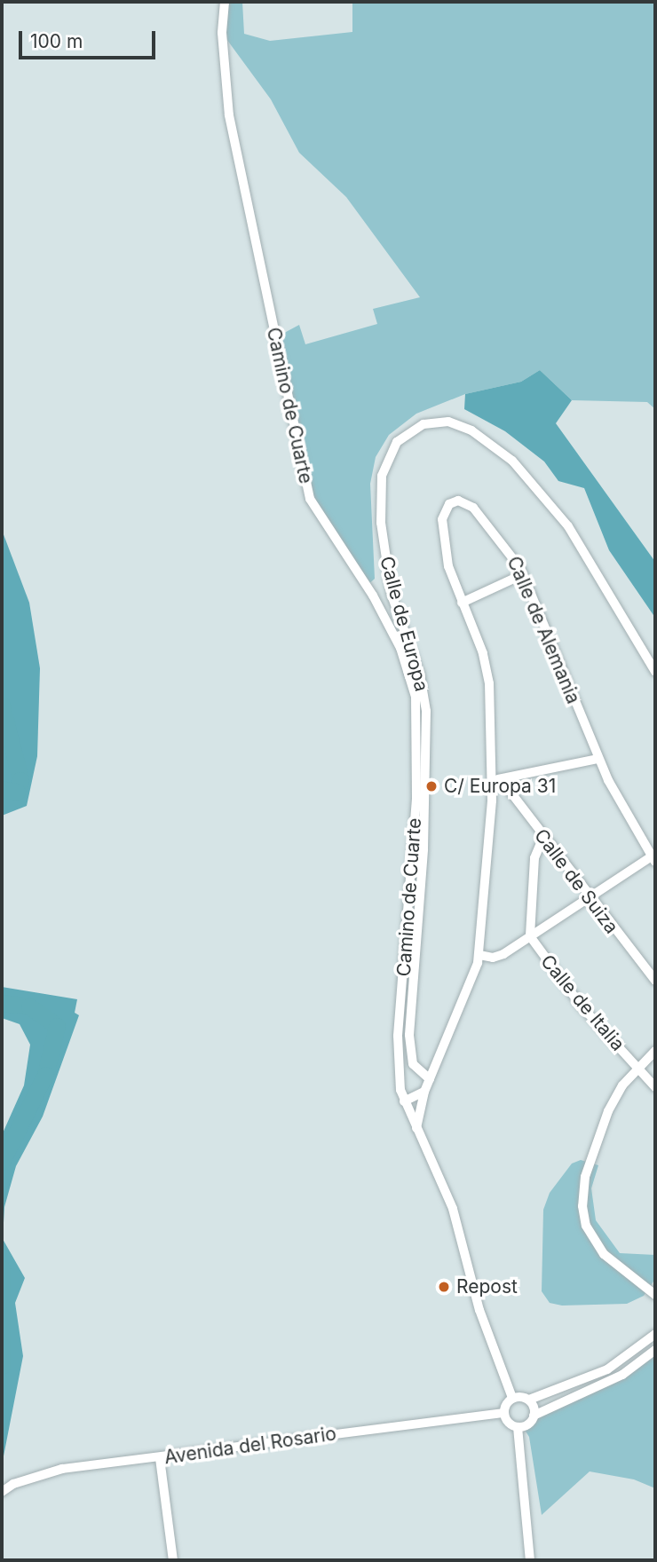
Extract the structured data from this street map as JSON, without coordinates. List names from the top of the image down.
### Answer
{
  "streets": {
    "street": [
      "Camino de Cuarte",
      "Calle de Europa",
      "Calle de Alemania",
      "Calle de Suiza",
      "Calle de Italia",
      "Avenida del Rosario"
    ]
  },
  "crossings": [
    ["Camino de Cuarte", "Calle de Alemania"],
    ["Camino de Cuarte", "Avenida del Rosario"],
    ["Calle de Europa", "Calle de Alemania"],
    ["Calle de Alemania", "Calle de Suiza"],
    ["Calle de Suiza", "Calle de Italia"]
  ],
  "places": ["C/ Europa 31", "Repost"],
  "scale_bar": "100 m"
}
